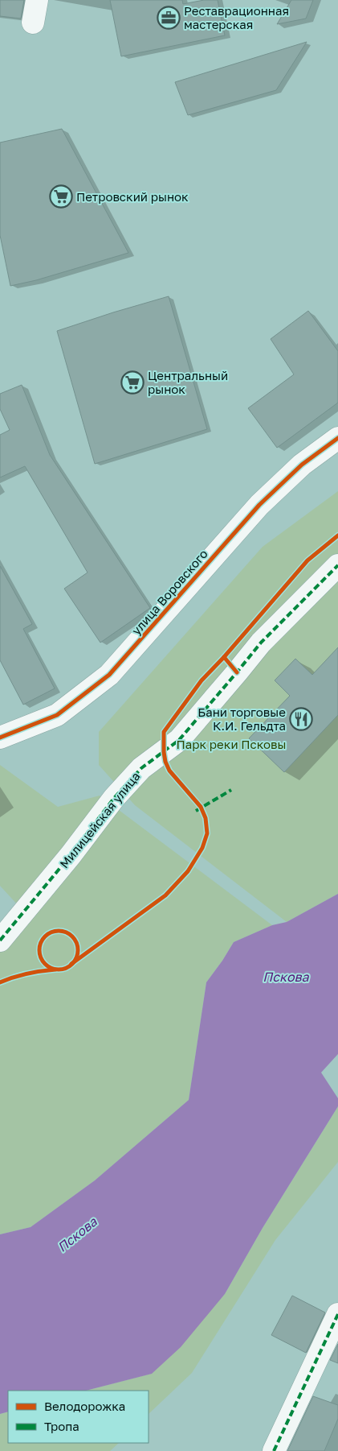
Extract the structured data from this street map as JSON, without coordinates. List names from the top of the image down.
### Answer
{
  "streets": {
    "street": ["улица Воровского", "Милицейская улица"]
  },
  "water": ["Пскова"],
  "parks": ["Парк реки Псковы"],
  "places": {
    "office": ["Реставрационная мастерская"],
    "supermarket": ["Петровский рынок", "Центральный рынок"],
    "restaurant": ["Бани торговые К.И. Гельдта"]
  },
  "legend": ["Велодорожка", "Тропа"]
}
